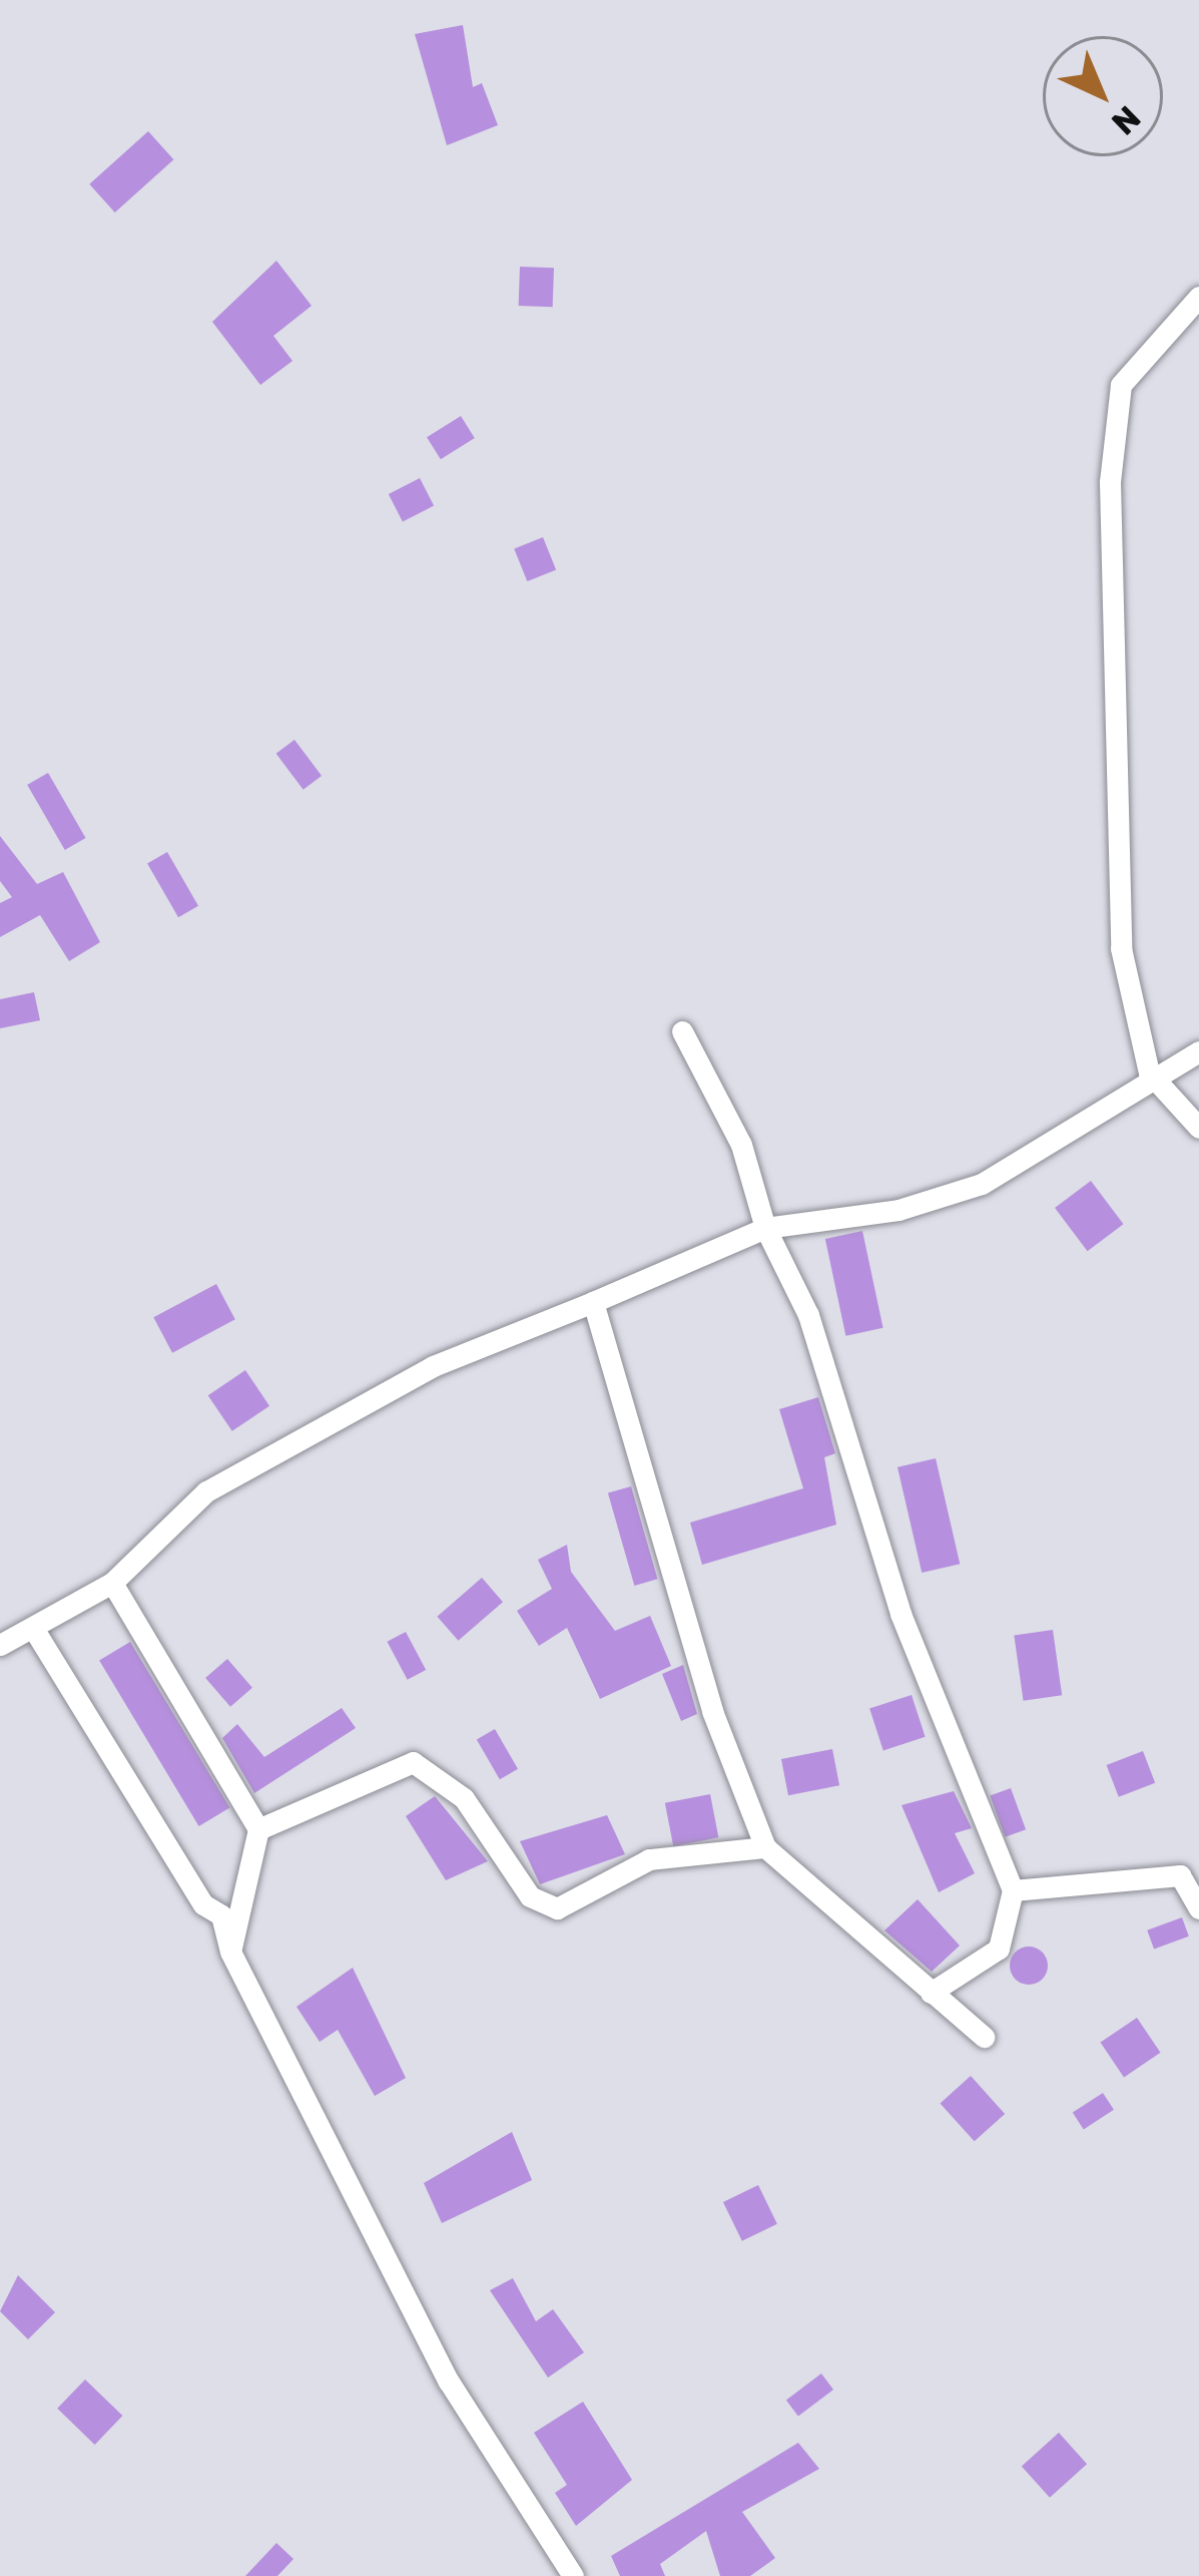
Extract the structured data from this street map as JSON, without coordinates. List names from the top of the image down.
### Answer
{
  "north": "bottom right"
}
